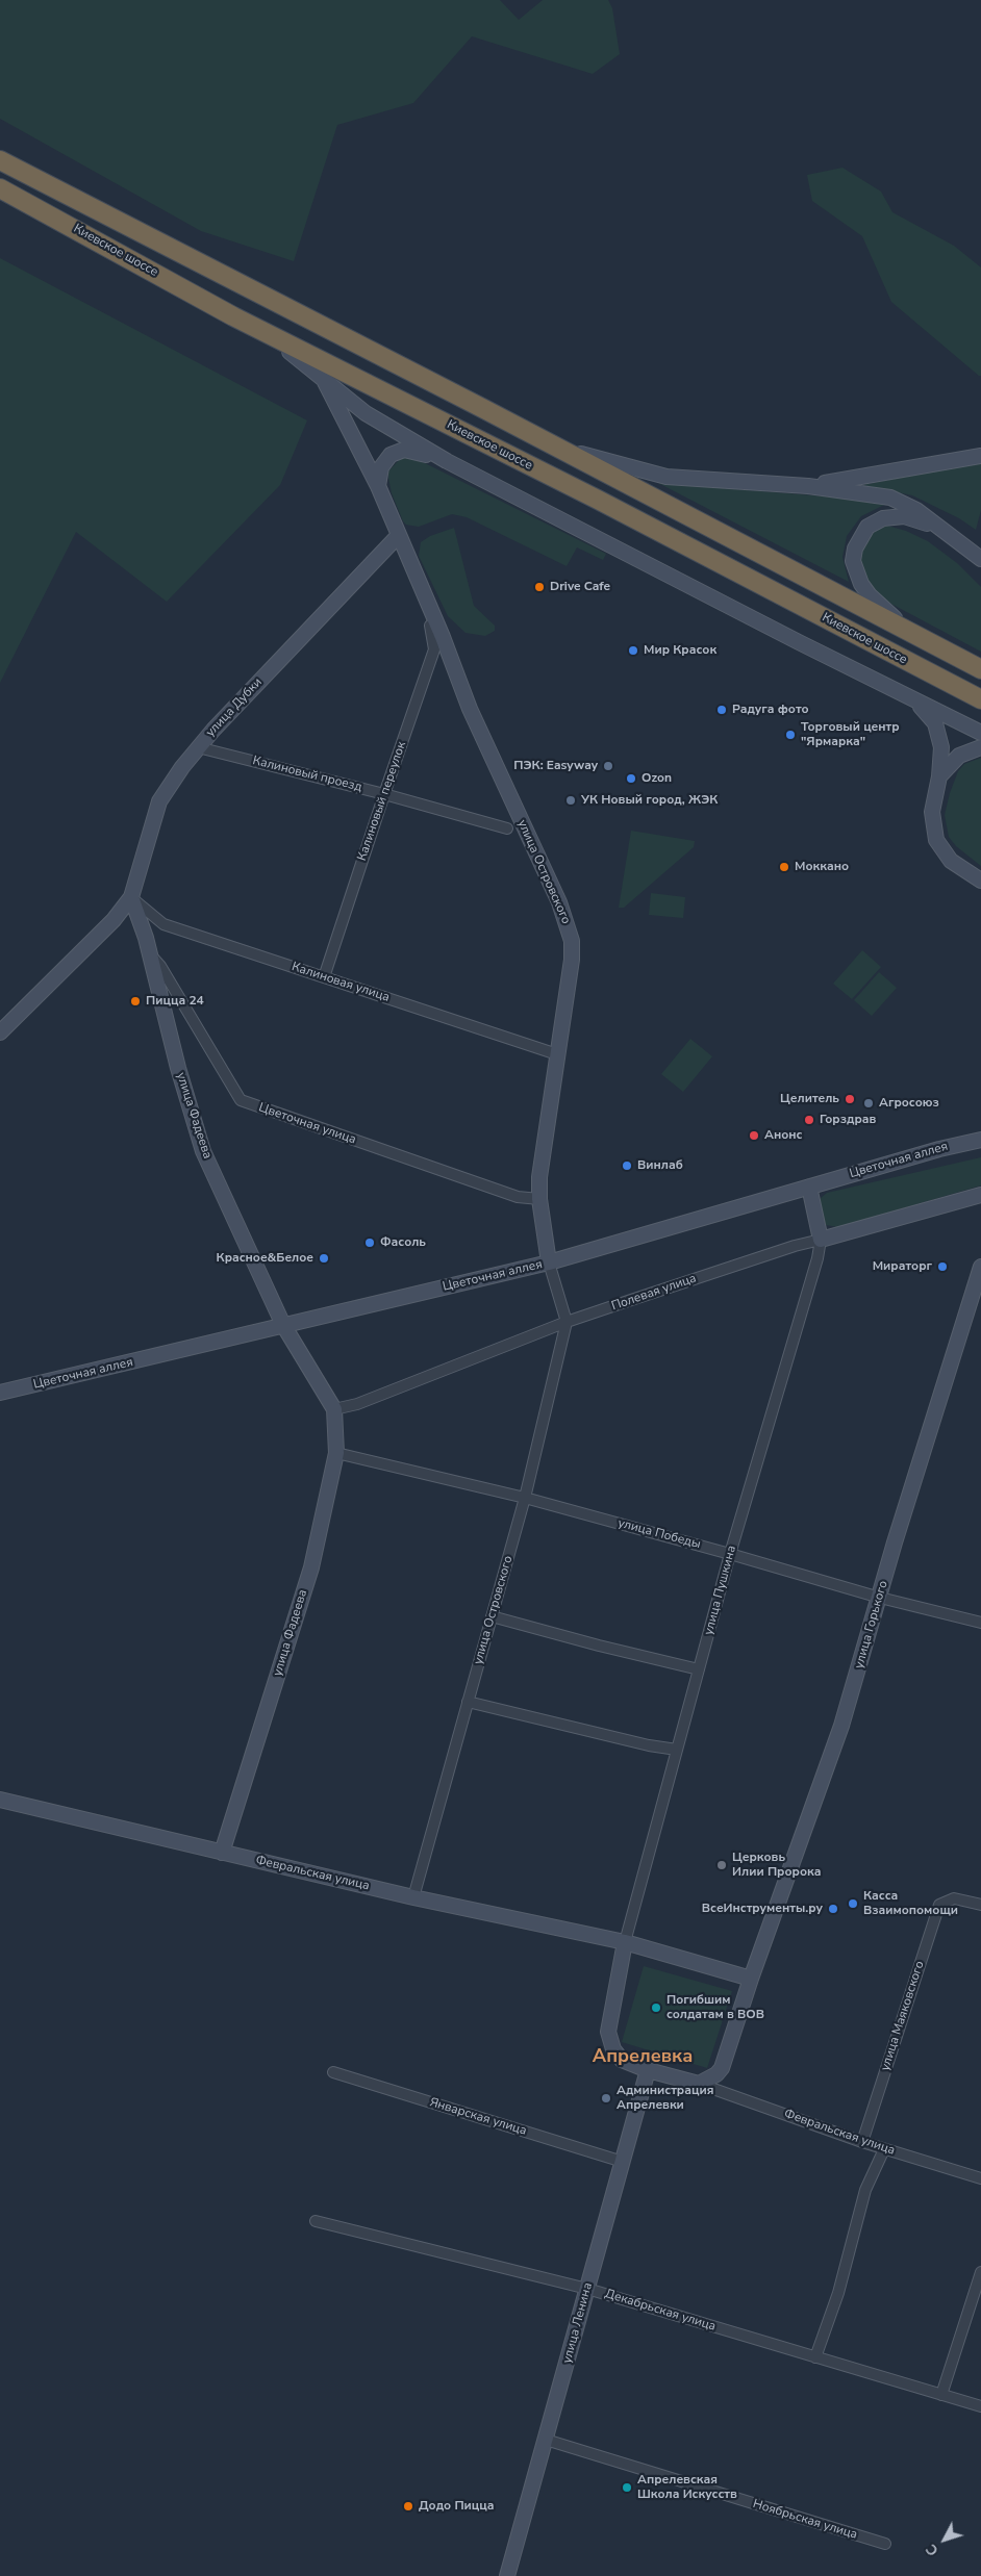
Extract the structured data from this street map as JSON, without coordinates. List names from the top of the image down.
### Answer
{
  "streets": {
    "highway": ["Киевское шоссе"],
    "street": [
      "улица Дубки",
      "Калиновый проезд",
      "Калиновый переулок",
      "улица Островского",
      "Калиновая улица",
      "улица Фадеева",
      "Цветочная улица",
      "Цветочная аллея",
      "Полевая улица",
      "улица Победы",
      "улица Пушкина",
      "улица Горького",
      "Февральская улица",
      "улица Маяковского",
      "Январская улица",
      "Декабрьская улица",
      "улица Ленина",
      "Ноябрьская улица"
    ]
  },
  "crossings": [
    ["улица Дубки", "Калиновый проезд"],
    ["улица Дубки", "улица Островского"],
    ["улица Дубки", "Калиновая улица"],
    ["улица Дубки", "улица Фадеева"],
    ["Калиновый проезд", "Калиновый переулок"],
    ["Калиновый переулок", "Калиновая улица"],
    ["улица Островского", "Калиновая улица"],
    ["улица Островского", "Цветочная улица"],
    ["улица Островского", "Цветочная аллея"],
    ["улица Островского", "Полевая улица"],
    ["улица Островского", "улица Победы"],
    ["улица Островского", "Февральская улица"],
    ["Калиновая улица", "улица Фадеева"],
    ["улица Фадеева", "Цветочная улица"],
    ["улица Фадеева", "Цветочная аллея"],
    ["улица Фадеева", "Полевая улица"],
    ["улица Фадеева", "улица Победы"],
    ["улица Фадеева", "Февральская улица"],
    ["Полевая улица", "улица Пушкина"],
    ["улица Победы", "улица Пушкина"],
    ["улица Победы", "улица Горького"],
    ["улица Пушкина", "Февральская улица"],
    ["улица Горького", "Февральская улица"],
    ["Февральская улица", "улица Маяковского"],
    ["Январская улица", "улица Ленина"],
    ["Декабрьская улица", "улица Ленина"],
    ["улица Ленина", "Ноябрьская улица"]
  ],
  "districts": ["Апрелевка"],
  "places": [
    "Drive Cafe",
    "Мир Красок",
    "Радуга фото",
    "Торговый центр \"Ярмарка\"",
    "ПЭК: Easyway",
    "Ozon",
    "УК Новый город, ЖЭК",
    "Моккано",
    "Пицца 24",
    "Целитель",
    "Агросоюз",
    "Горздрав",
    "Анонс",
    "Винлаб",
    "Фасоль",
    "Красное&Белое",
    "Мираторг",
    "Церковь Илии Пророка",
    "Касса Взаимопомощи",
    "ВсеИнструменты.ру",
    "Погибшим солдатам в ВОВ",
    "Администрация Апрелевки",
    "Апрелевская Школа Искусств",
    "Додо Пицца"
  ],
  "north": "bottom left"
}
